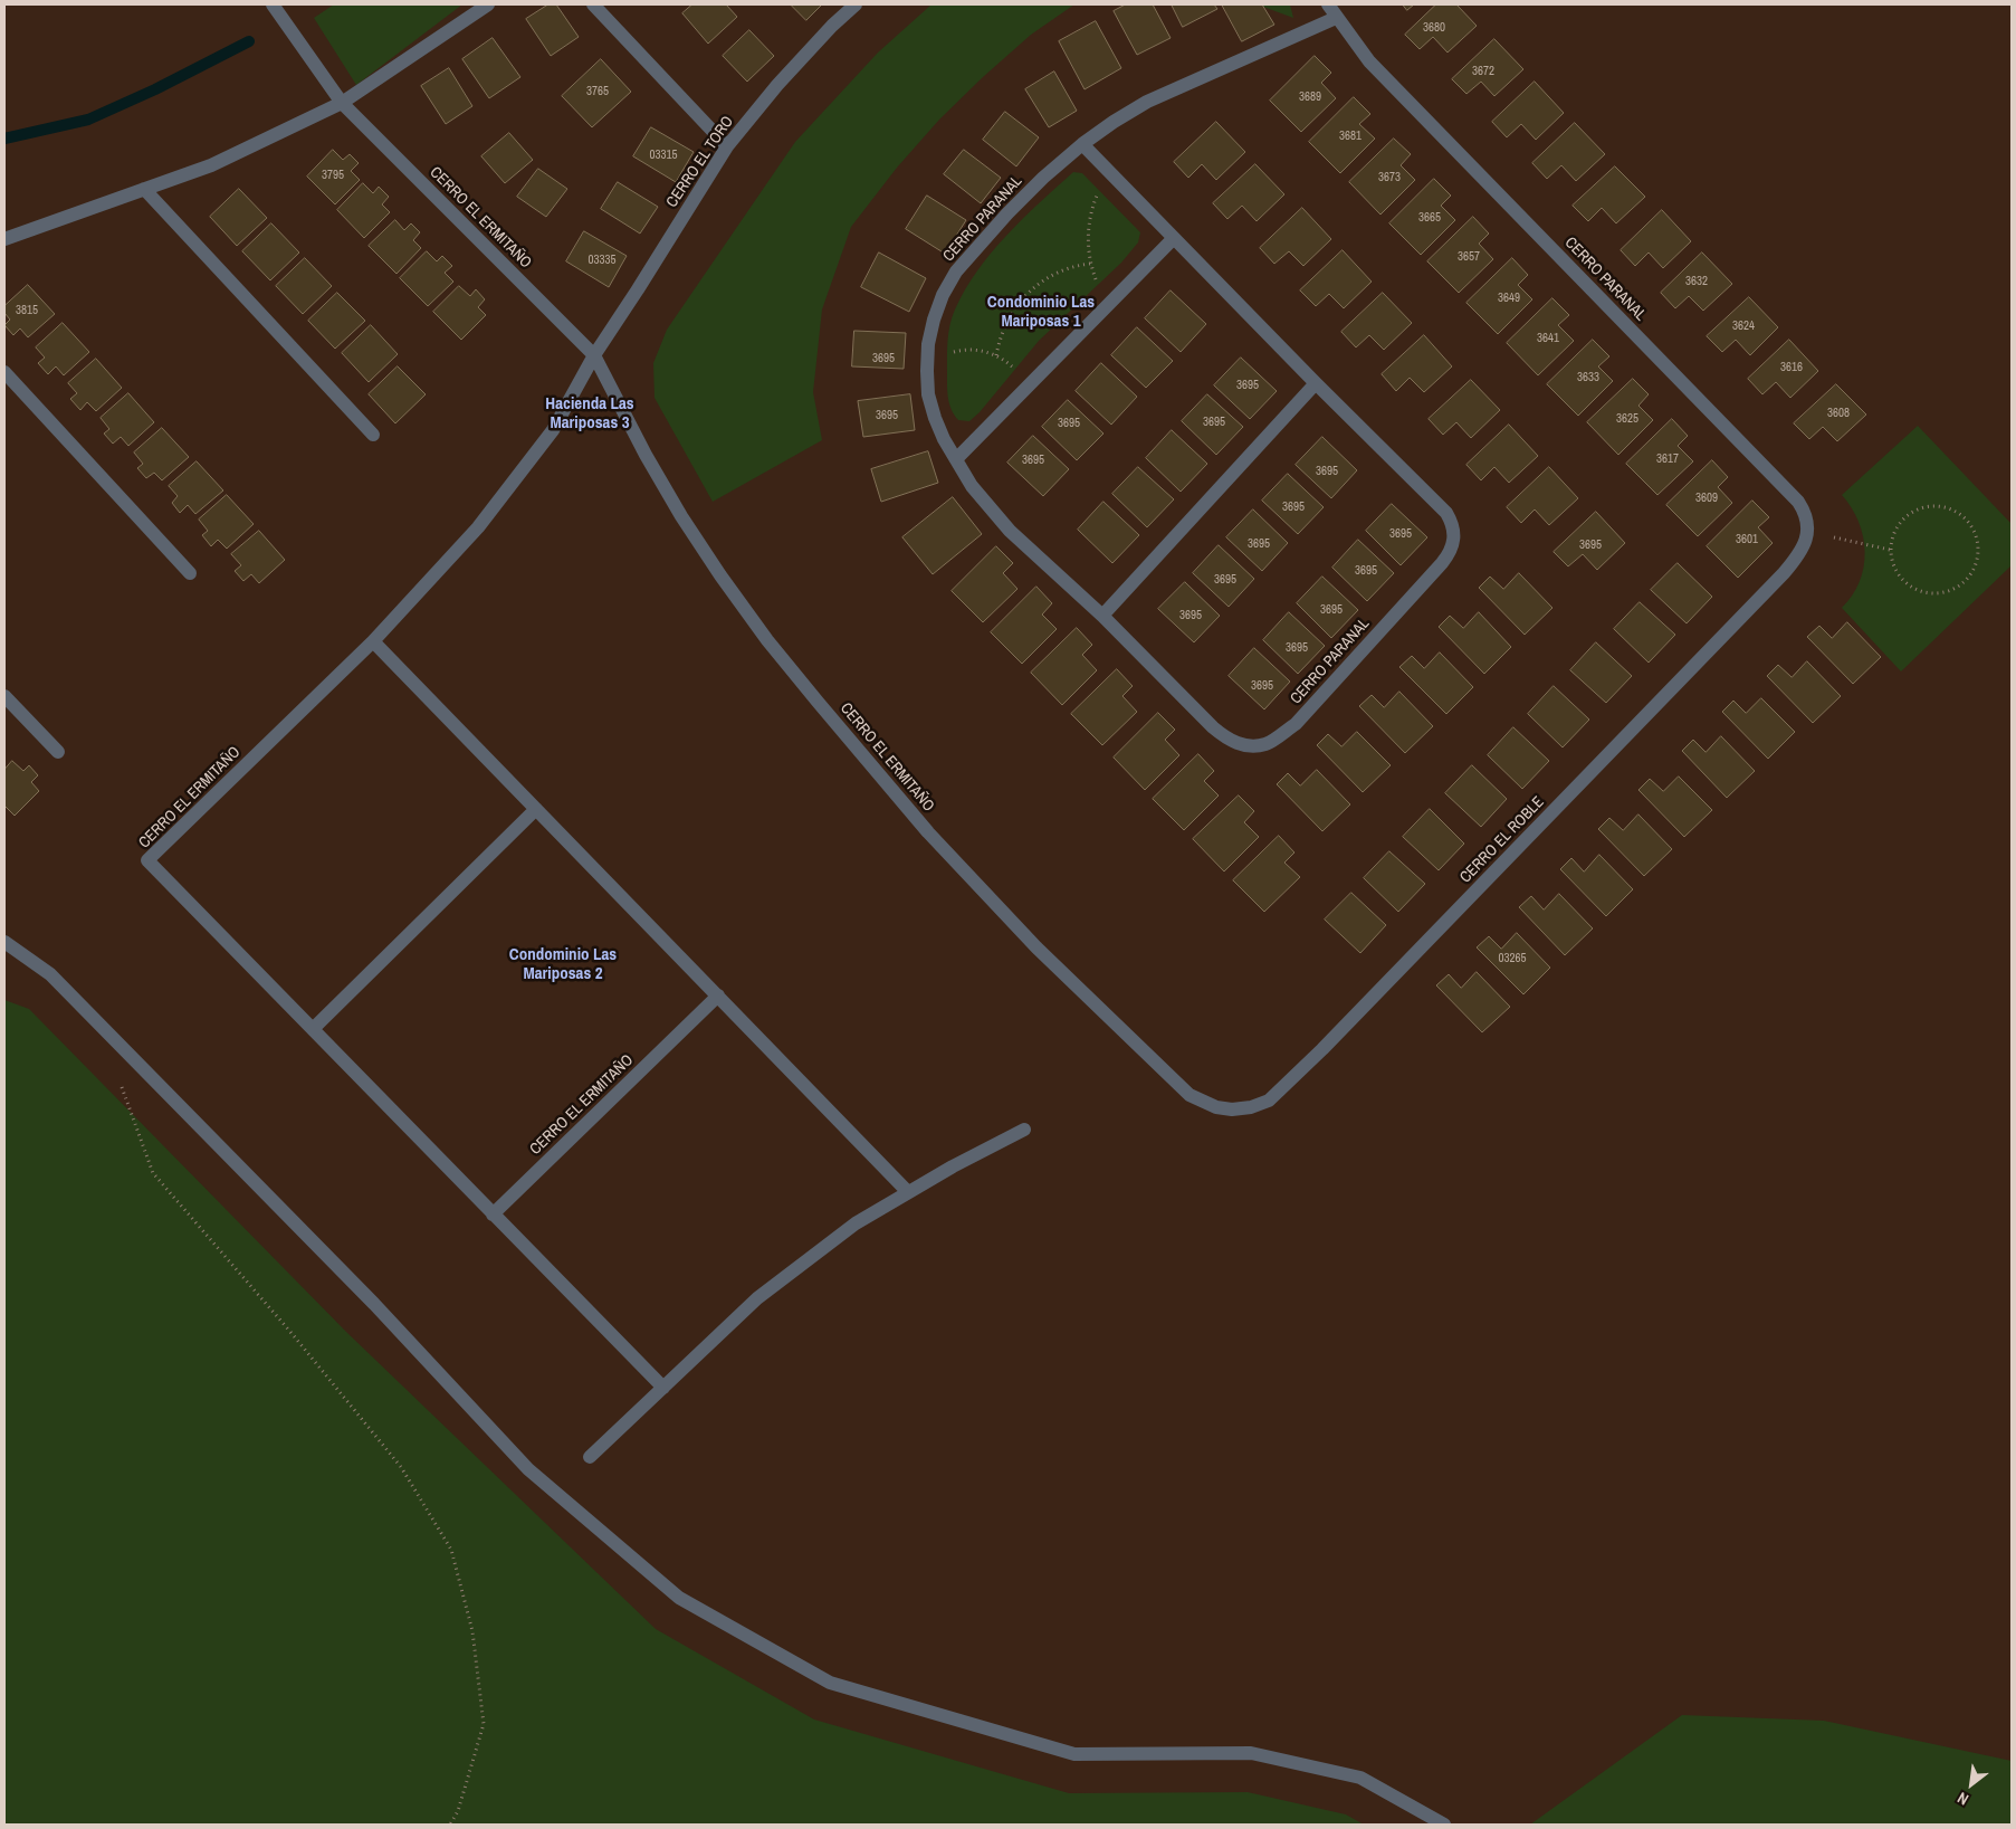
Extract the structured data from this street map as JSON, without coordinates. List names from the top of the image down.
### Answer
{
  "streets": {
    "street": [
      "CERRO EL TORO",
      "CERRO EL ERMITAÑO",
      "CERRO PARANAL",
      "CERRO EL ROBLE"
    ]
  },
  "crossings": [
    ["CERRO EL TORO", "CERRO EL ERMITAÑO"],
    ["CERRO EL ERMITAÑO", "CERRO EL ROBLE"],
    ["CERRO PARANAL", "CERRO EL ROBLE"]
  ],
  "districts": ["Condominio Las Mariposas 1", "Hacienda Las Mariposas 3", "Condominio Las Mariposas 2"],
  "house_numbers": [
    "3680",
    "3672",
    "3765",
    "3689",
    "3681",
    "03315",
    "3795",
    "3673",
    "3665",
    "3657",
    "03335",
    "3632",
    "3649",
    "3815",
    "3624",
    "3641",
    "3695",
    "3616",
    "3633",
    "3695",
    "3608",
    "3695",
    "3625",
    "3695",
    "3695",
    "3617",
    "3695",
    "3695",
    "3609",
    "3695",
    "3695",
    "3601",
    "3695",
    "3695",
    "3695",
    "3695",
    "3695",
    "3695",
    "3695",
    "3695",
    "03265"
  ],
  "north": "bottom left"
}
